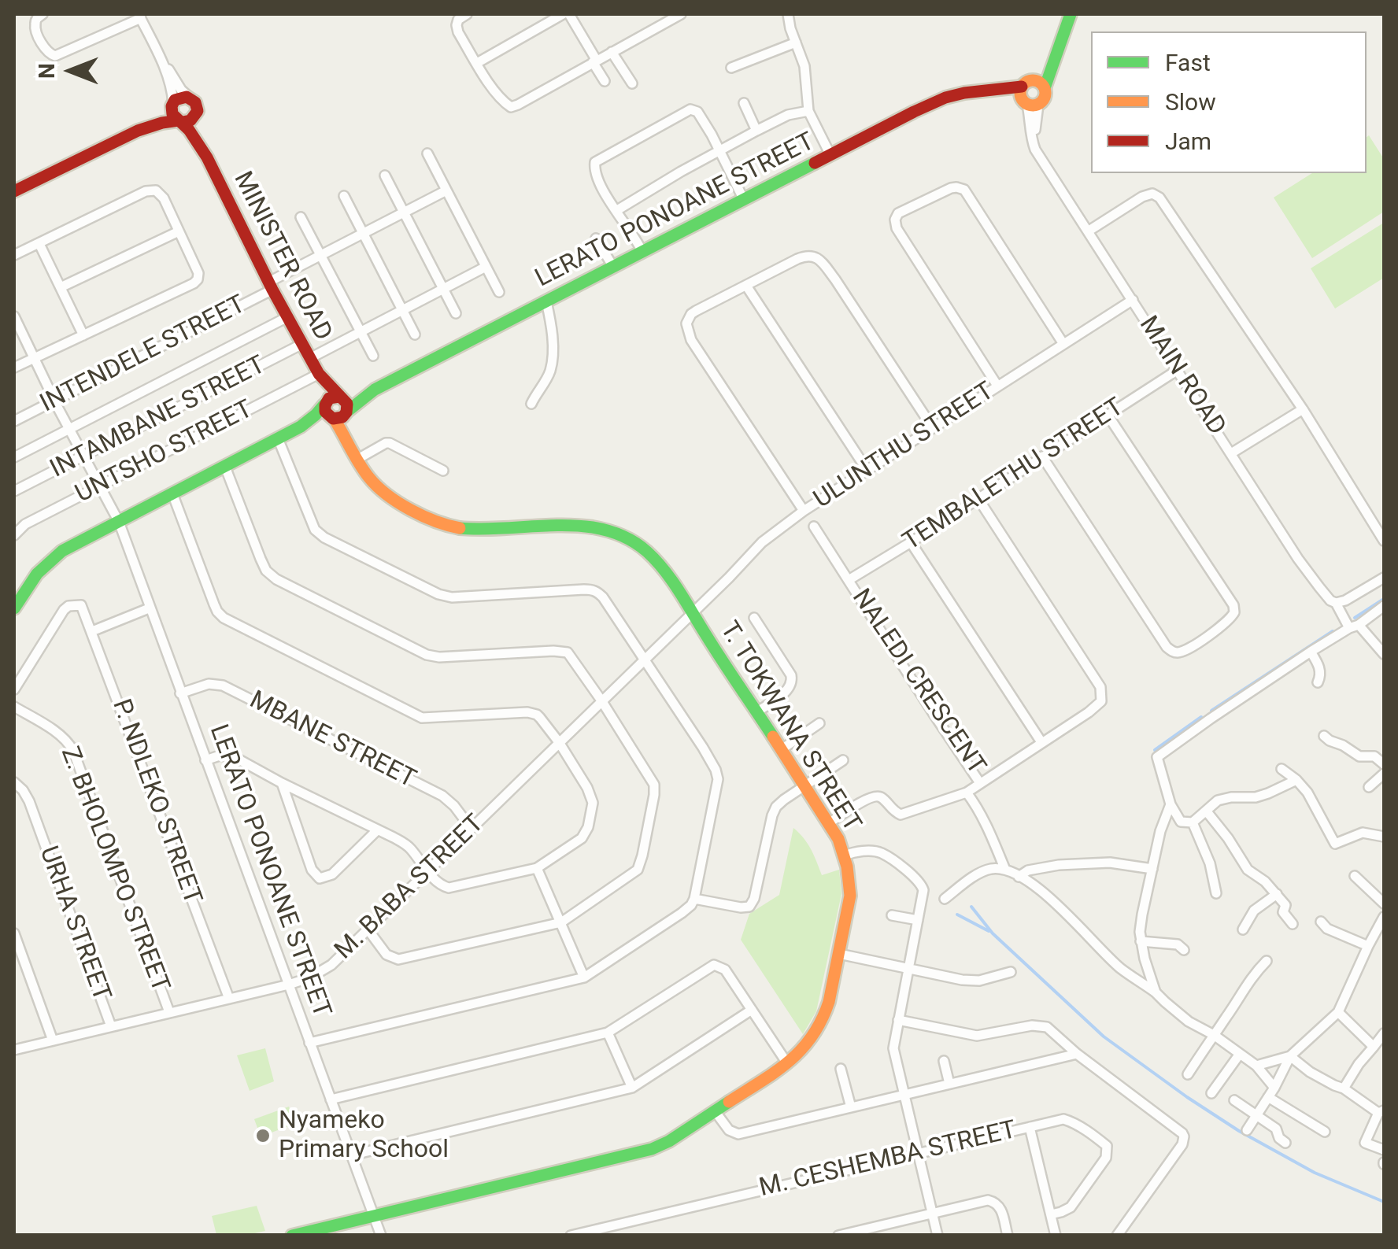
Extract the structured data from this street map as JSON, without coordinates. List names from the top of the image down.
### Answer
{
  "streets": {
    "street": [
      "LERATO PONOANE STREET",
      "MINISTER ROAD",
      "INTENDELE STREET",
      "MAIN ROAD",
      "INTAMBANE STREET",
      "ULUNTHU STREET",
      "UNTSHO STREET",
      "TEMBALETHU STREET",
      "NALEDI CRESCENT",
      "T. TOKWANA STREET",
      "MBANE STREET",
      "P. NDLEKO STREET",
      "Z. BHOLOMPO STREET",
      "M. BABA STREET",
      "URHA STREET",
      "M. CESHEMBA STREET"
    ]
  },
  "crossings": [
    ["LERATO PONOANE STREET", "MINISTER ROAD"],
    ["LERATO PONOANE STREET", "INTENDELE STREET"],
    ["LERATO PONOANE STREET", "MAIN ROAD"],
    ["LERATO PONOANE STREET", "INTAMBANE STREET"],
    ["LERATO PONOANE STREET", "UNTSHO STREET"],
    ["LERATO PONOANE STREET", "T. TOKWANA STREET"],
    ["LERATO PONOANE STREET", "MBANE STREET"],
    ["LERATO PONOANE STREET", "M. BABA STREET"],
    ["MINISTER ROAD", "INTENDELE STREET"],
    ["MINISTER ROAD", "INTAMBANE STREET"],
    ["MINISTER ROAD", "UNTSHO STREET"],
    ["MINISTER ROAD", "T. TOKWANA STREET"],
    ["MAIN ROAD", "ULUNTHU STREET"],
    ["MAIN ROAD", "TEMBALETHU STREET"],
    ["ULUNTHU STREET", "T. TOKWANA STREET"],
    ["ULUNTHU STREET", "M. BABA STREET"],
    ["TEMBALETHU STREET", "NALEDI CRESCENT"],
    ["T. TOKWANA STREET", "M. BABA STREET"],
    ["MBANE STREET", "M. BABA STREET"],
    ["P. NDLEKO STREET", "M. BABA STREET"],
    ["Z. BHOLOMPO STREET", "M. BABA STREET"],
    ["M. BABA STREET", "URHA STREET"]
  ],
  "places": ["Nyameko Primary School"],
  "legend": ["Fast", "Slow", "Jam"],
  "north": "left"
}
